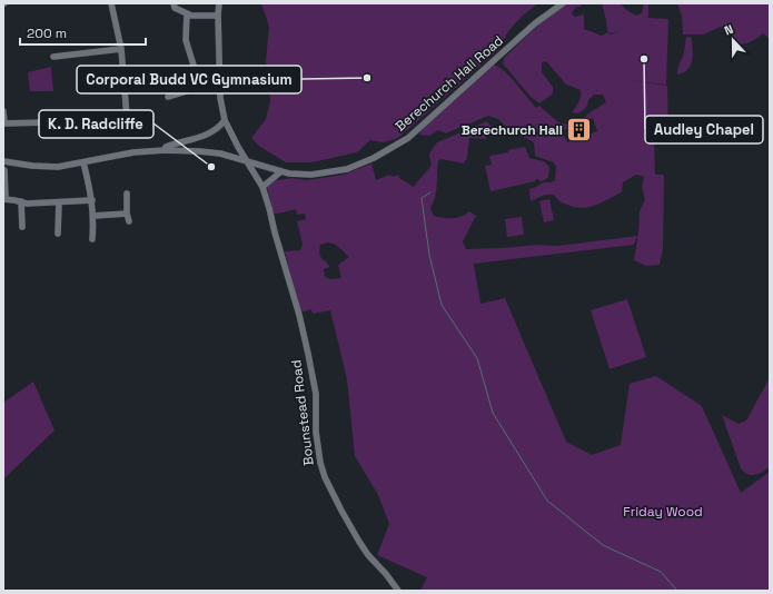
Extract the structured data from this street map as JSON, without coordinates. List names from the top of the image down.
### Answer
{
  "streets": {
    "street": ["Berechurch Hall Road", "Bounstead Road"]
  },
  "crossings": [
    ["Berechurch Hall Road", "Bounstead Road"]
  ],
  "parks": ["Friday Wood"],
  "places": {
    "other": ["Audley Chapel", "Corporal Budd VC Gymnasium", "K. D. Radcliffe"],
    "building": ["Berechurch Hall"]
  },
  "scale_bar": "200 m",
  "north": "top"
}
